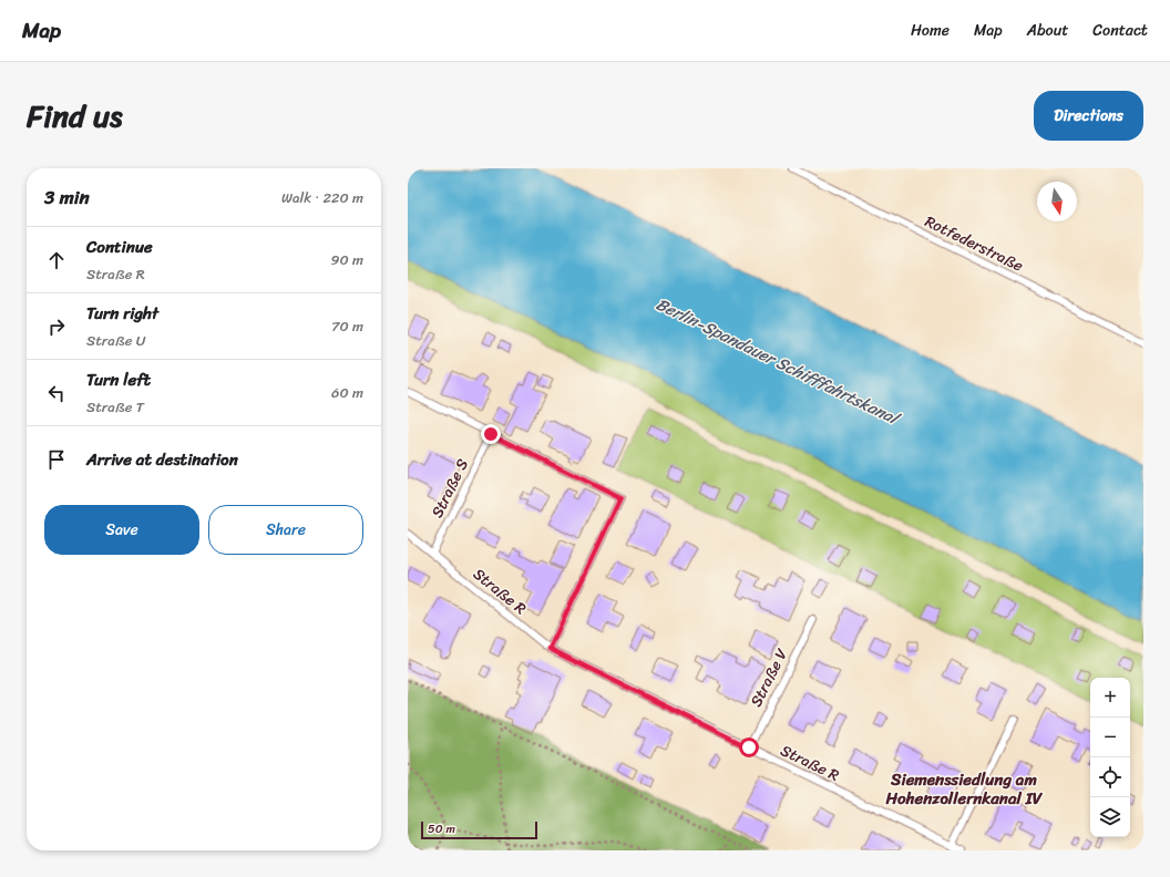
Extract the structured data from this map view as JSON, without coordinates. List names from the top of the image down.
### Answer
{
  "streets": {
    "lane": [
      "Rotfederstraße",
      "Straße S",
      "Straße R",
      "Straße V"
    ]
  },
  "crossings": [
    ["Straße S", "Straße R"],
    ["Straße R", "Straße V"]
  ],
  "districts": ["Siemenssiedlung am Hohenzollernkanal IV"],
  "water": ["Berlin-Spandauer Schifffahrtskanal"],
  "scale_bar": "50 m",
  "north": "bottom",
  "page": {
    "header": "Map",
    "nav": [
      "Home",
      "Map",
      "About",
      "Contact"
    ],
    "title": "Find us",
    "buttons": [
      "Directions",
      ["Save", "Share"]
    ],
    "heading": ["3 min", "Walk · 220 m"],
    "list": [
      ["Continue", "Straße R", "90 m"],
      ["Turn right", "Straße U", "70 m"],
      ["Turn left", "Straße T", "60 m"],
      "Arrive at destination"
    ],
    "map_buttons": ["+", "−"],
    "scale": "50 m"
  }
}
